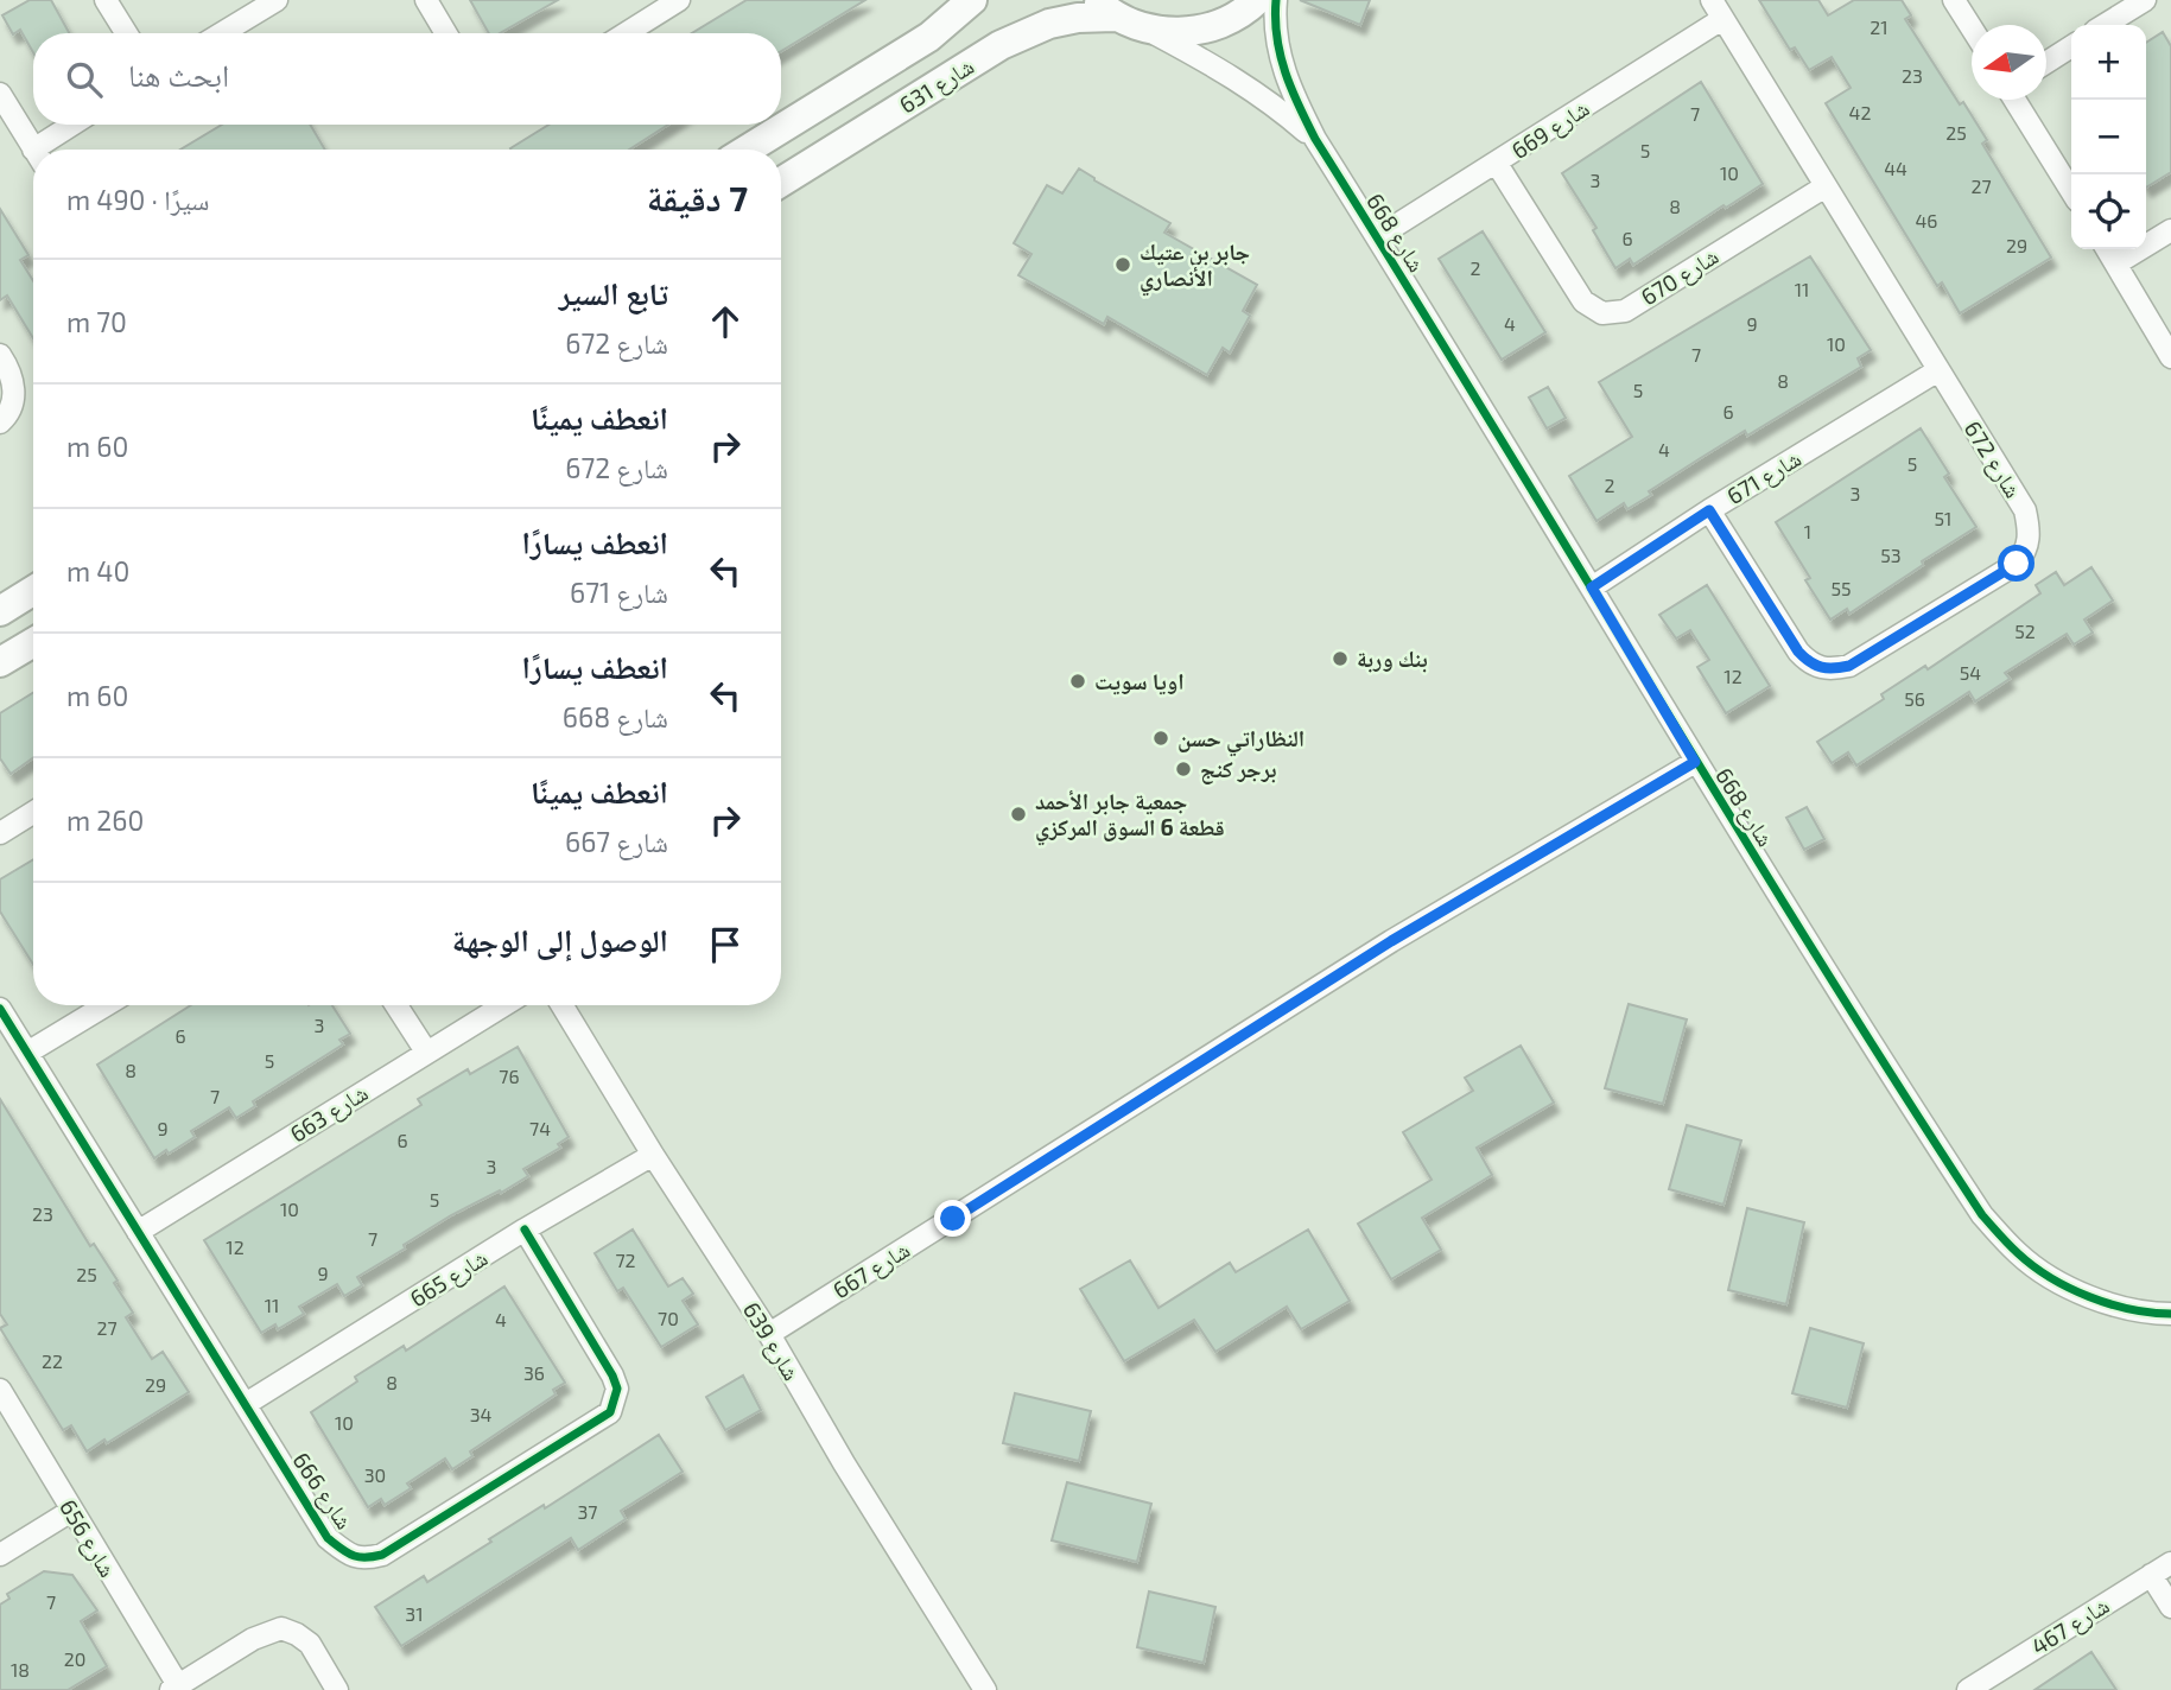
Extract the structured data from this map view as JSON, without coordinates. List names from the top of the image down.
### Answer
{
  "streets": {
    "main road": ["شارع 631"],
    "street": [
      "شارع 669",
      "شارع 668",
      "شارع 670",
      "شارع 672",
      "شارع 671",
      "شارع 663",
      "شارع 667",
      "شارع 665",
      "شارع 639",
      "شارع 666",
      "شارع 656",
      "شارع 467"
    ]
  },
  "crossings": [
    ["شارع 669", "شارع 668"],
    ["شارع 669", "شارع 670"],
    ["شارع 669", "شارع 672"],
    ["شارع 668", "شارع 671"],
    ["شارع 668", "شارع 667"],
    ["شارع 670", "شارع 672"],
    ["شارع 672", "شارع 671"],
    ["شارع 663", "شارع 666"],
    ["شارع 667", "شارع 639"],
    ["شارع 665", "شارع 639"],
    ["شارع 665", "شارع 666"]
  ],
  "places": [
    "جابر بن عتيك الأنصاري",
    "بنك وربة",
    "اويا سويت",
    "النظاراتي حسن",
    "برجر كنج",
    "جمعية جابر الأحمد قطعة 6 السوق المركزي"
  ],
  "house_numbers": [
    "21",
    "23",
    "42",
    "7",
    "25",
    "5",
    "44",
    "10",
    "3",
    "27",
    "8",
    "46",
    "6",
    "29",
    "2",
    "11",
    "4",
    "9",
    "10",
    "7",
    "8",
    "5",
    "6",
    "4",
    "5",
    "2",
    "3",
    "51",
    "1",
    "53",
    "55",
    "52",
    "54",
    "12",
    "56",
    "3",
    "6",
    "5",
    "8",
    "76",
    "7",
    "9",
    "74",
    "6",
    "3",
    "5",
    "10",
    "23",
    "7",
    "12",
    "72",
    "9",
    "25",
    "11",
    "70",
    "4",
    "27",
    "22",
    "36",
    "8",
    "29",
    "34",
    "10",
    "30",
    "37",
    "7",
    "31",
    "20",
    "18"
  ],
  "north": "left",
  "page": {
    "map_buttons": ["+", "−"],
    "search": "ابحث هنا",
    "heading": ["7 دقيقة", "سيرًا · 490 m"],
    "list": [
      ["تابع السير", "شارع 672", "70 m"],
      ["انعطف يمينًا", "شارع 672", "60 m"],
      ["انعطف يسارًا", "شارع 671", "40 m"],
      ["انعطف يسارًا", "شارع 668", "60 m"],
      ["انعطف يمينًا", "شارع 667", "260 m"],
      "الوصول إلى الوجهة"
    ]
  }
}
